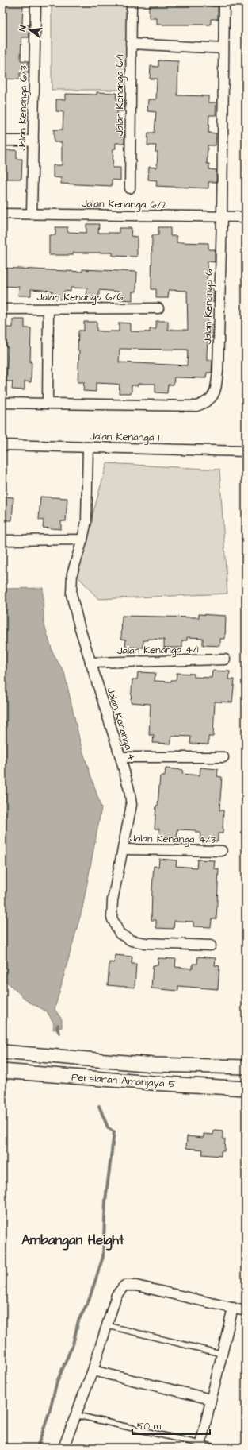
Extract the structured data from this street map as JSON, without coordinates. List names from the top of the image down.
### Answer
{
  "streets": {
    "street": [
      "Jalan Kenanga 6/1",
      "Jalan Kenanga 6/3",
      "Jalan Kenanga 6/2",
      "Jalan Kenanga 6/6",
      "Jalan Kenanga 6",
      "Jalan Kenanga 1",
      "Jalan Kenanga 4/1",
      "Jalan Kenanga 4",
      "Jalan Kenanga 4/3",
      "Persiaran Amanjaya 5"
    ]
  },
  "crossings": [
    ["Jalan Kenanga 6/3", "Jalan Kenanga 6/2"],
    ["Jalan Kenanga 6/2", "Jalan Kenanga 6"],
    ["Jalan Kenanga 1", "Jalan Kenanga 4"],
    ["Jalan Kenanga 4/1", "Jalan Kenanga 4"],
    ["Jalan Kenanga 4", "Jalan Kenanga 4/3"]
  ],
  "districts": ["Ambangan Height"],
  "scale_bar": "50 m",
  "north": "left"
}
